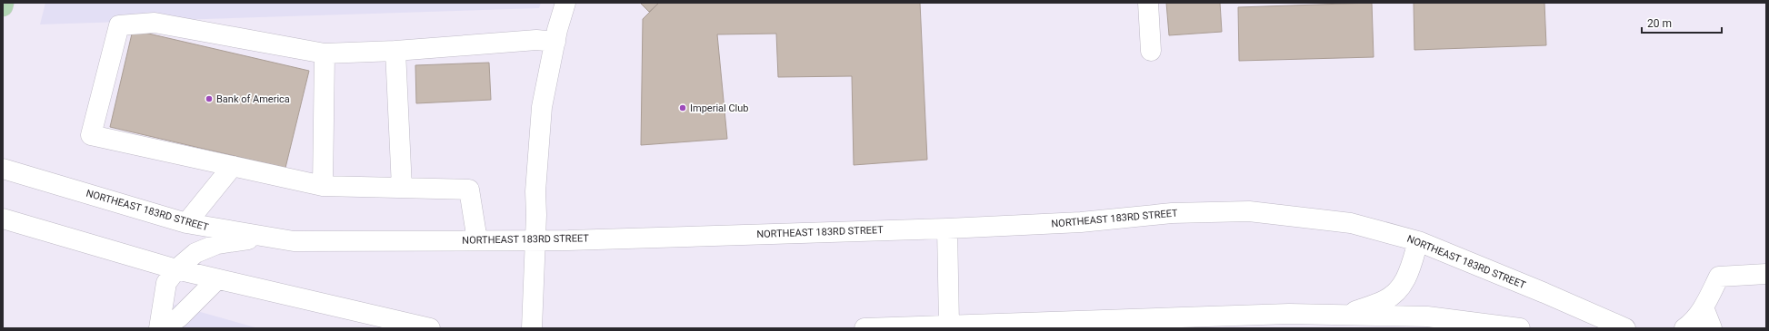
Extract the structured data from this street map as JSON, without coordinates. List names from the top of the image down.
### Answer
{
  "streets": {
    "street": ["NORTHEAST 183RD STREET"]
  },
  "places": ["Bank of America", "Imperial Club"],
  "scale_bar": "20 m"
}
